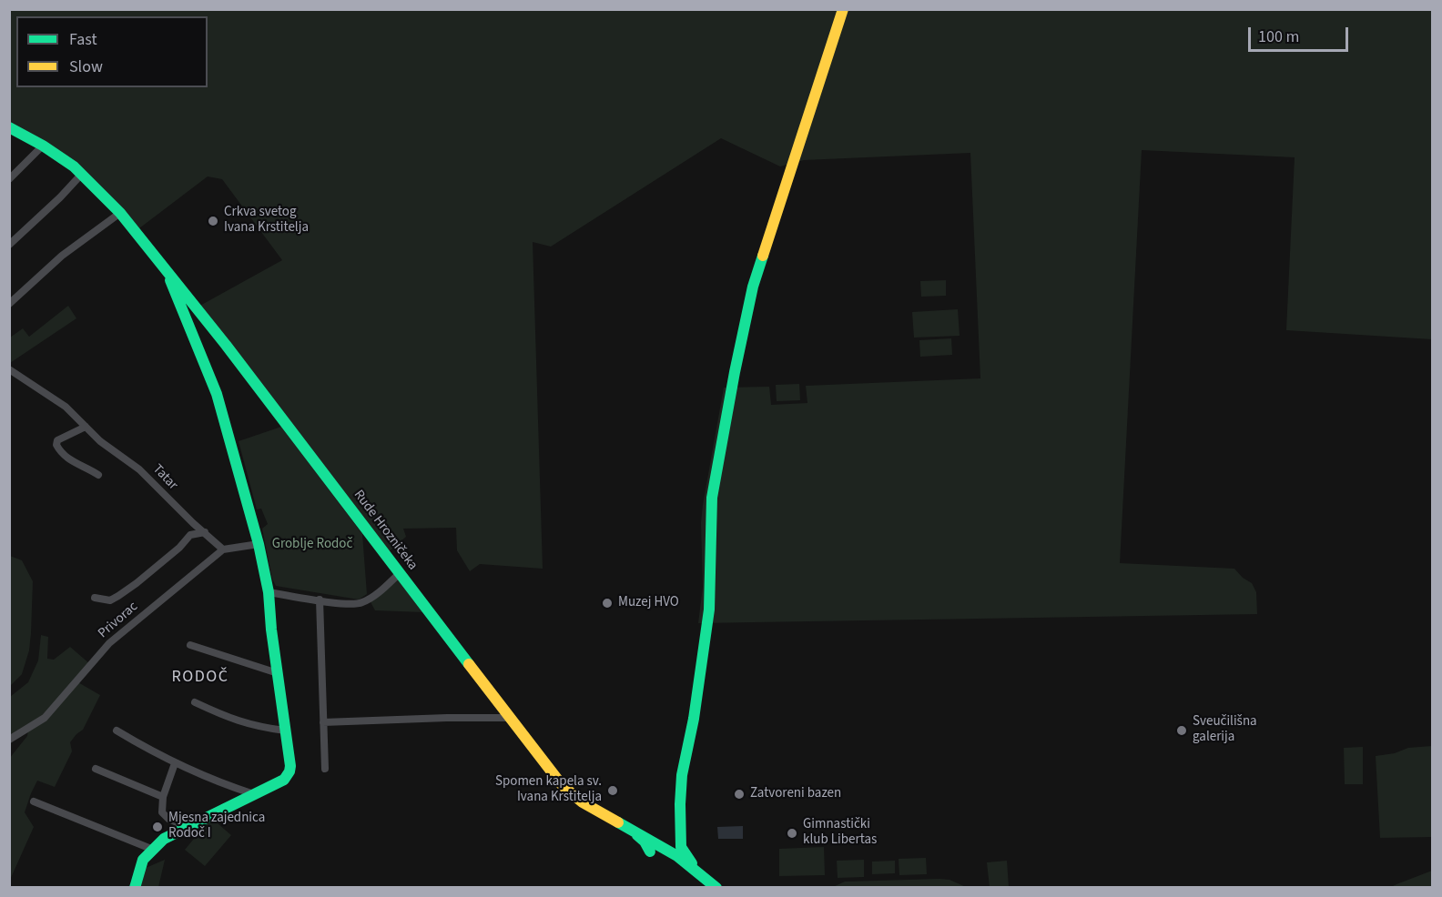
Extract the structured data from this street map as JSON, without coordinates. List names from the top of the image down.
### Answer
{
  "streets": {
    "street": ["Tatar", "Rude Hrozničeka", "Privorac"]
  },
  "crossings": [
    ["Tatar", "Privorac"]
  ],
  "districts": ["RODOČ"],
  "parks": ["Groblje Rodoč"],
  "places": [
    "Crkva svetog Ivana Krstitelja",
    "Muzej HVO",
    "Sveučilišna galerija",
    "Spomen kapela sv. Ivana Krstitelja",
    "Zatvoreni bazen",
    "Mjesna zajednica Rodoč I",
    "Gimnastički klub Libertas"
  ],
  "legend": ["Fast", "Slow"],
  "scale_bar": "100 m"
}
